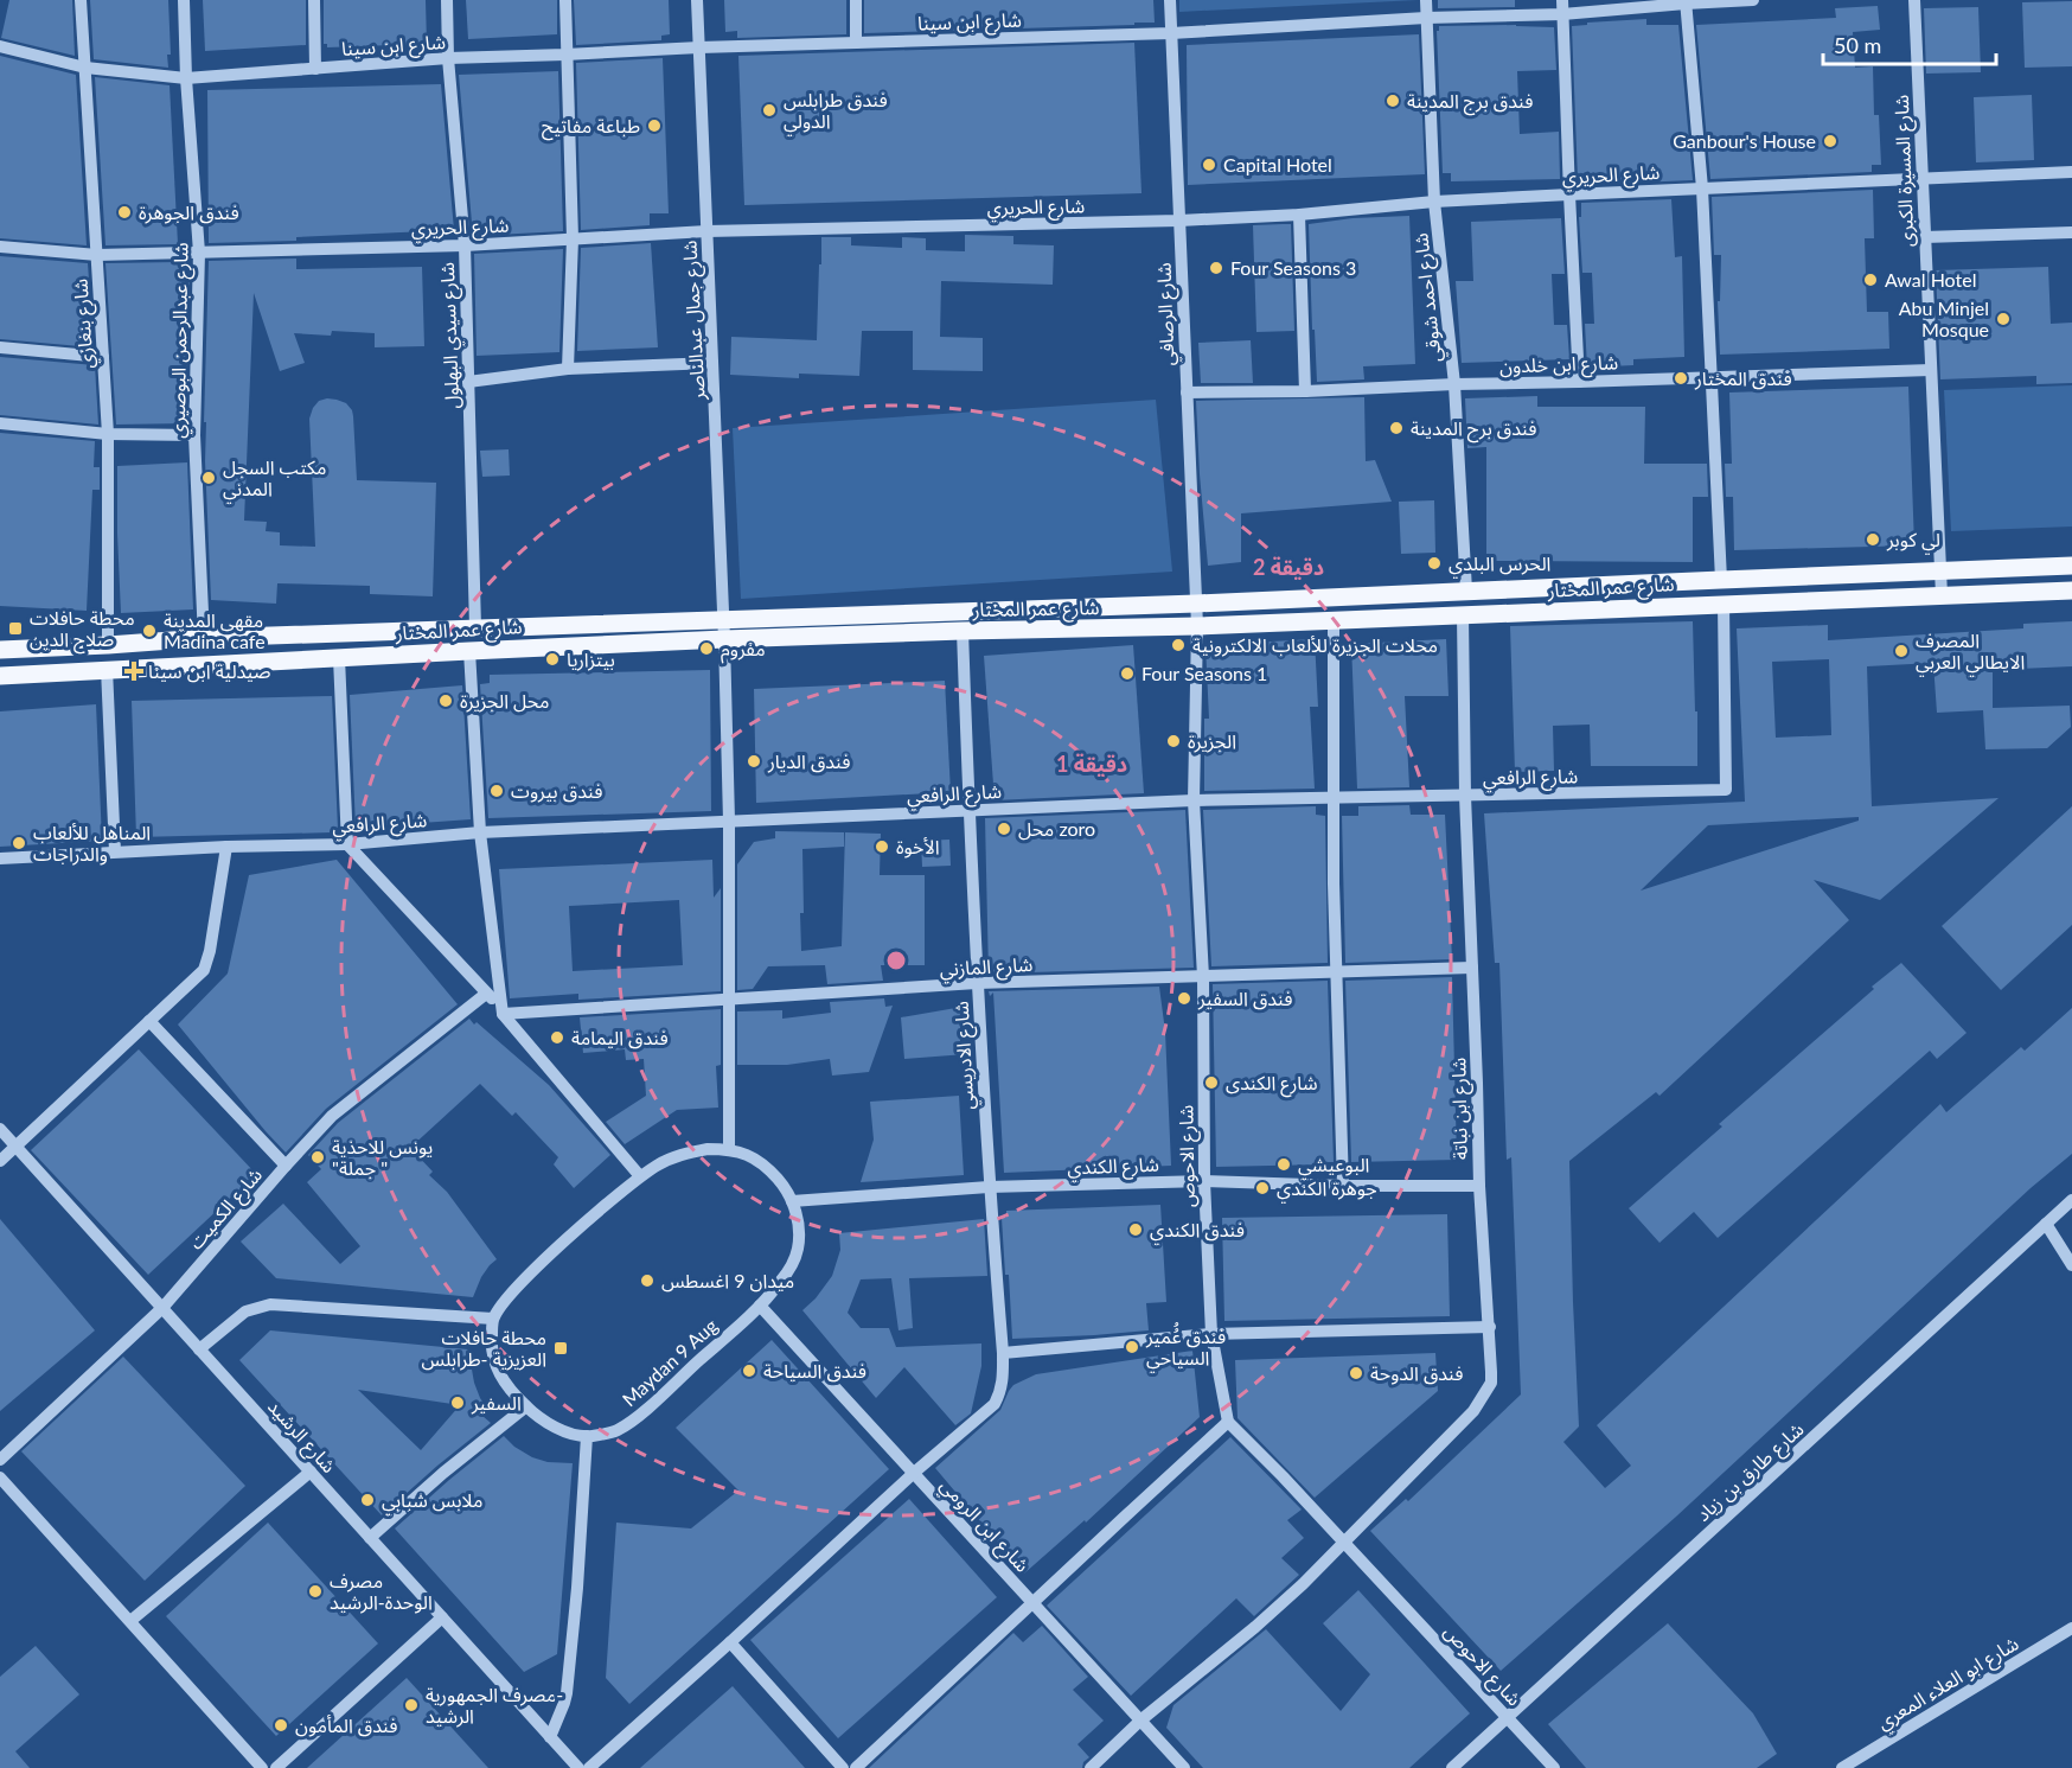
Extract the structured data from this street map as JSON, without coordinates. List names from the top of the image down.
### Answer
{
  "streets": {
    "main road": ["شارع عمر المختار"],
    "street": [
      "شارع ابن سينا",
      "شارع المسيرة الكبرى",
      "شارع الحريري",
      "شارع احمد شوقي",
      "شارع الرصافي",
      "شارع جمال عبدالناصر",
      "شارع بنغازي",
      "شارع سيدي البهلول",
      "شارع عبدالرحمن البوصيري",
      "شارع ابن خلدون",
      "شارع الرافعي",
      "شارع المازني",
      "شارع الادريسي",
      "شارع ابن نباتة",
      "شارع الاحوص",
      "شارع الكندي",
      "شارع الكميت",
      "Maydan 9 Aug",
      "شارع الرشيد",
      "شارع طارق بن زياد",
      "شارع ابن الرومي",
      "شارع ابو العلاء المعري"
    ]
  },
  "crossings": [
    ["شارع ابن سينا", "شارع احمد شوقي"],
    ["شارع ابن سينا", "شارع الرصافي"],
    ["شارع ابن سينا", "شارع جمال عبدالناصر"],
    ["شارع ابن سينا", "شارع بنغازي"],
    ["شارع ابن سينا", "شارع سيدي البهلول"],
    ["شارع ابن سينا", "شارع عبدالرحمن البوصيري"],
    ["شارع المسيرة الكبرى", "شارع الحريري"],
    ["شارع المسيرة الكبرى", "شارع ابن خلدون"],
    ["شارع المسيرة الكبرى", "شارع عمر المختار"],
    ["شارع الحريري", "شارع احمد شوقي"],
    ["شارع الحريري", "شارع الرصافي"],
    ["شارع الحريري", "شارع جمال عبدالناصر"],
    ["شارع الحريري", "شارع بنغازي"],
    ["شارع الحريري", "شارع سيدي البهلول"],
    ["شارع الحريري", "شارع عبدالرحمن البوصيري"],
    ["شارع احمد شوقي", "شارع ابن خلدون"],
    ["شارع احمد شوقي", "شارع عمر المختار"],
    ["شارع الرصافي", "شارع ابن خلدون"],
    ["شارع الرصافي", "شارع عمر المختار"],
    ["شارع الرصافي", "شارع الاحوص"],
    ["شارع جمال عبدالناصر", "شارع عمر المختار"],
    ["شارع جمال عبدالناصر", "شارع الرافعي"],
    ["شارع جمال عبدالناصر", "شارع المازني"],
    ["شارع جمال عبدالناصر", "Maydan 9 Aug"],
    ["شارع بنغازي", "شارع عمر المختار"],
    ["شارع سيدي البهلول", "شارع عمر المختار"],
    ["شارع عبدالرحمن البوصيري", "شارع عمر المختار"],
    ["شارع عمر المختار", "شارع الرافعي"],
    ["شارع عمر المختار", "شارع الادريسي"],
    ["شارع عمر المختار", "شارع ابن نباتة"],
    ["شارع عمر المختار", "شارع الاحوص"],
    ["شارع الرافعي", "شارع الادريسي"],
    ["شارع الرافعي", "شارع ابن نباتة"],
    ["شارع الرافعي", "شارع الاحوص"],
    ["شارع المازني", "شارع الادريسي"],
    ["شارع المازني", "شارع ابن نباتة"],
    ["شارع المازني", "شارع الاحوص"],
    ["شارع الادريسي", "شارع الكندي"],
    ["شارع الادريسي", "شارع ابن الرومي"],
    ["شارع ابن نباتة", "شارع الاحوص"],
    ["شارع ابن نباتة", "شارع الكندي"],
    ["شارع ابن نباتة", "شارع ابن الرومي"],
    ["شارع الاحوص", "شارع الكندي"],
    ["شارع الاحوص", "شارع طارق بن زياد"],
    ["شارع الكندي", "Maydan 9 Aug"],
    ["شارع الكميت", "شارع الرشيد"],
    ["Maydan 9 Aug", "شارع ابن الرومي"]
  ],
  "places": {
    "other": [
      "فندق برج المدينة",
      "فندق طرابلس الدولي",
      "طباعة مفاتيح",
      "Ganbour's House",
      "Capital Hotel",
      "فندق الجوهرة",
      "Four Seasons 3",
      "Awal Hotel",
      "Abu Minjel Mosque",
      "فندق المختار",
      "فندق برح المدينة",
      "مكتب السجل المدني",
      "لي كوبر",
      "الحرس البلدي",
      "مقهى المدينة Madina cafe",
      "محلات الجزيرة للألعاب الالكترونية",
      "مفروم",
      "المصرف الايطالي العربي",
      "بيتزاريا",
      "Four Seasons 1",
      "محل الجزيرة",
      "الجزيرة",
      "فندق الديار",
      "فندق بيروت",
      "محل zoro",
      "المناهل للألعاب والدراجات",
      "الأخوة",
      "فندق السفير",
      "فندق اليمامة",
      "شارع الكندى",
      "يونس للاحذية \"جملة \"",
      "البوعيشي",
      "جوهرة الكندي",
      "فندق الكندي",
      "ميدان 9 اغسطس",
      "فندق عُُمير السياحي",
      "فندق السياحة",
      "فندق الدوحة",
      "السفير",
      "ملابس شبابي",
      "مصرف الوحدة-الرشيد",
      "مصرف الجمهورية- الرشيد",
      "فندق المأمون"
    ],
    "transit": ["محطة حافلات صلاح الدين", "محطة حافلات العزيزية -طرابلس"],
    "health": ["صيدلية ابن سينا"]
  },
  "scale_bar": "50 m",
  "rings": ["2 دقيقة", "1 دقيقة"]
}
